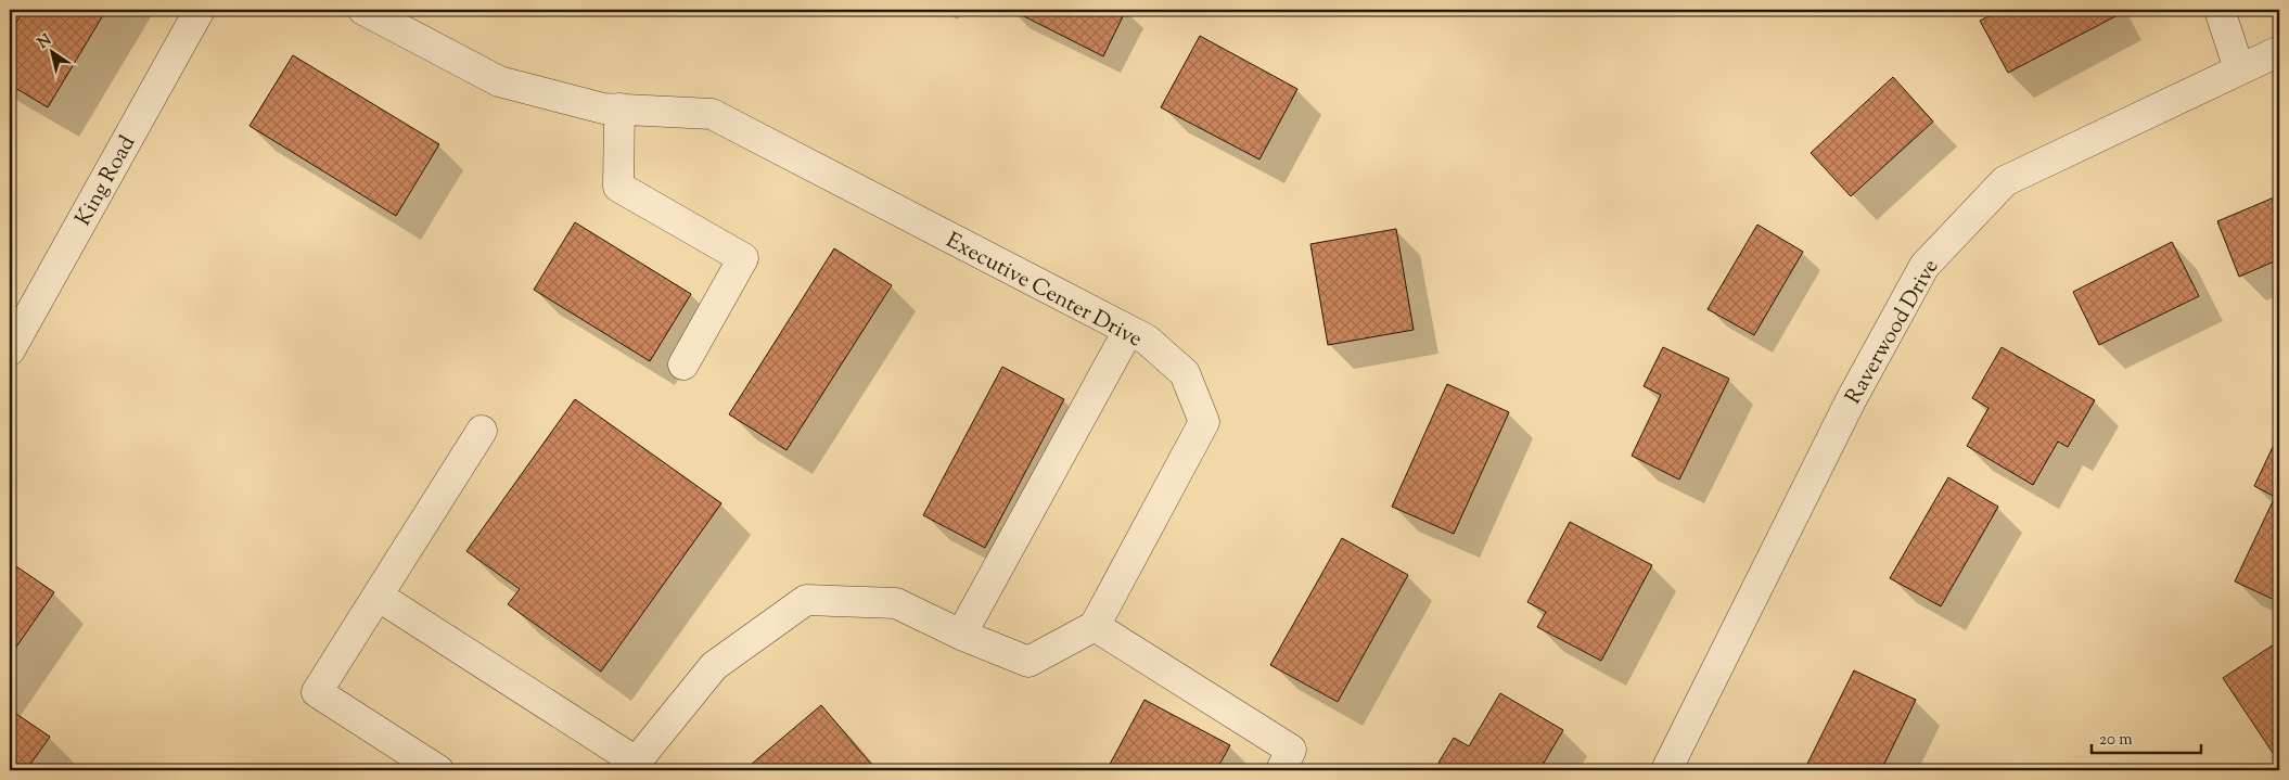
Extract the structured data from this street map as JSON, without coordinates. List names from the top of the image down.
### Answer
{
  "streets": {
    "street": ["King Road", "Executive Center Drive", "Raverwood Drive"]
  },
  "scale_bar": "20 m",
  "north": "top left"
}
